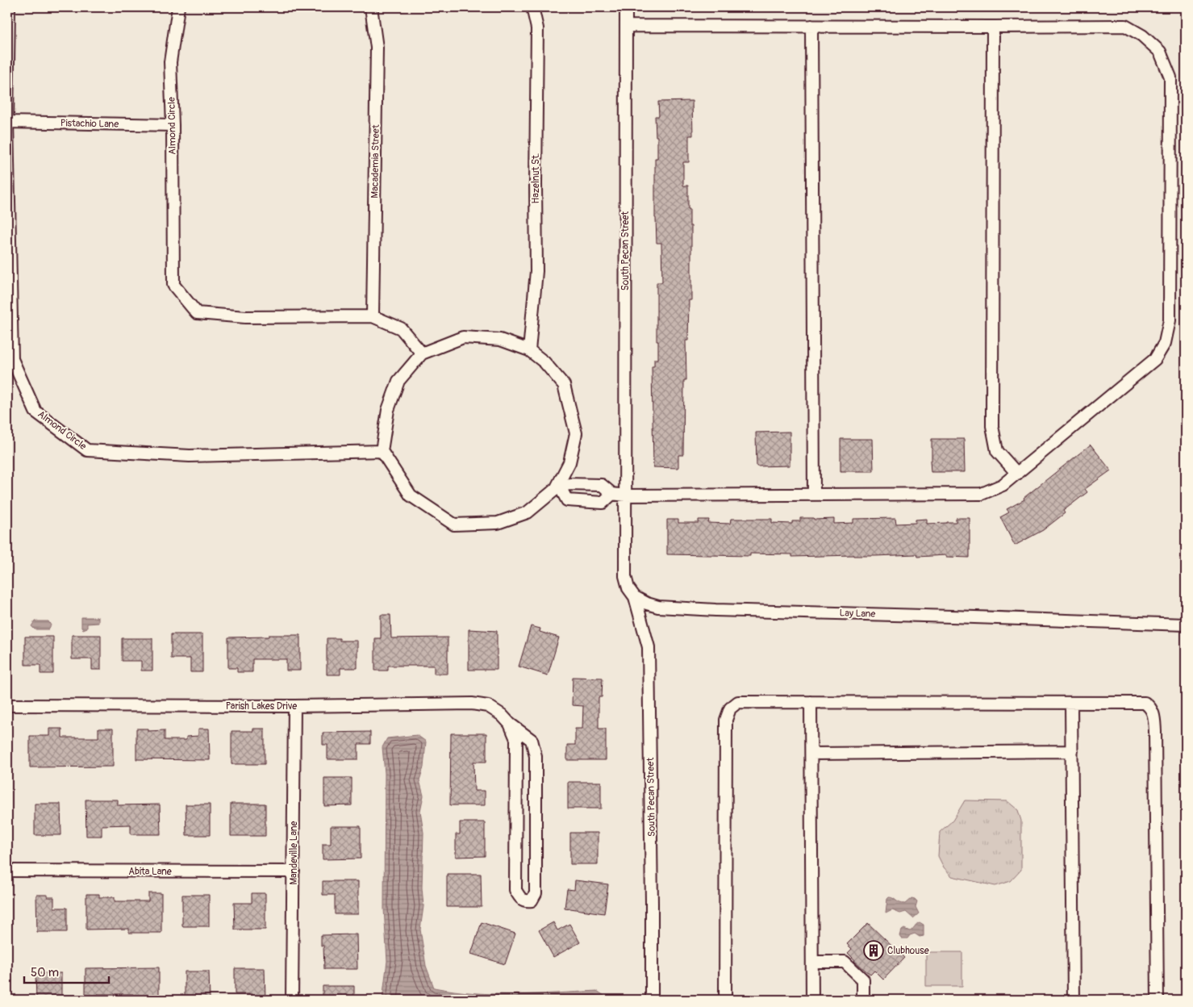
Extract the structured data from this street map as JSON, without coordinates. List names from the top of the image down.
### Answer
{
  "streets": {
    "street": [
      "Pistachio Lane",
      "Almond Circle",
      "Macademia Street",
      "Hazelnut St.",
      "South Pecan Street",
      "Lay Lane",
      "Parish Lakes Drive",
      "Mandeville Lane",
      "Abita Lane"
    ]
  },
  "crossings": [
    ["Pistachio Lane", "Almond Circle"],
    ["Almond Circle", "Macademia Street"],
    ["South Pecan Street", "Lay Lane"],
    ["Parish Lakes Drive", "Mandeville Lane"],
    ["Mandeville Lane", "Abita Lane"]
  ],
  "places": {
    "building": ["Clubhouse"]
  },
  "scale_bar": "50 m"
}
